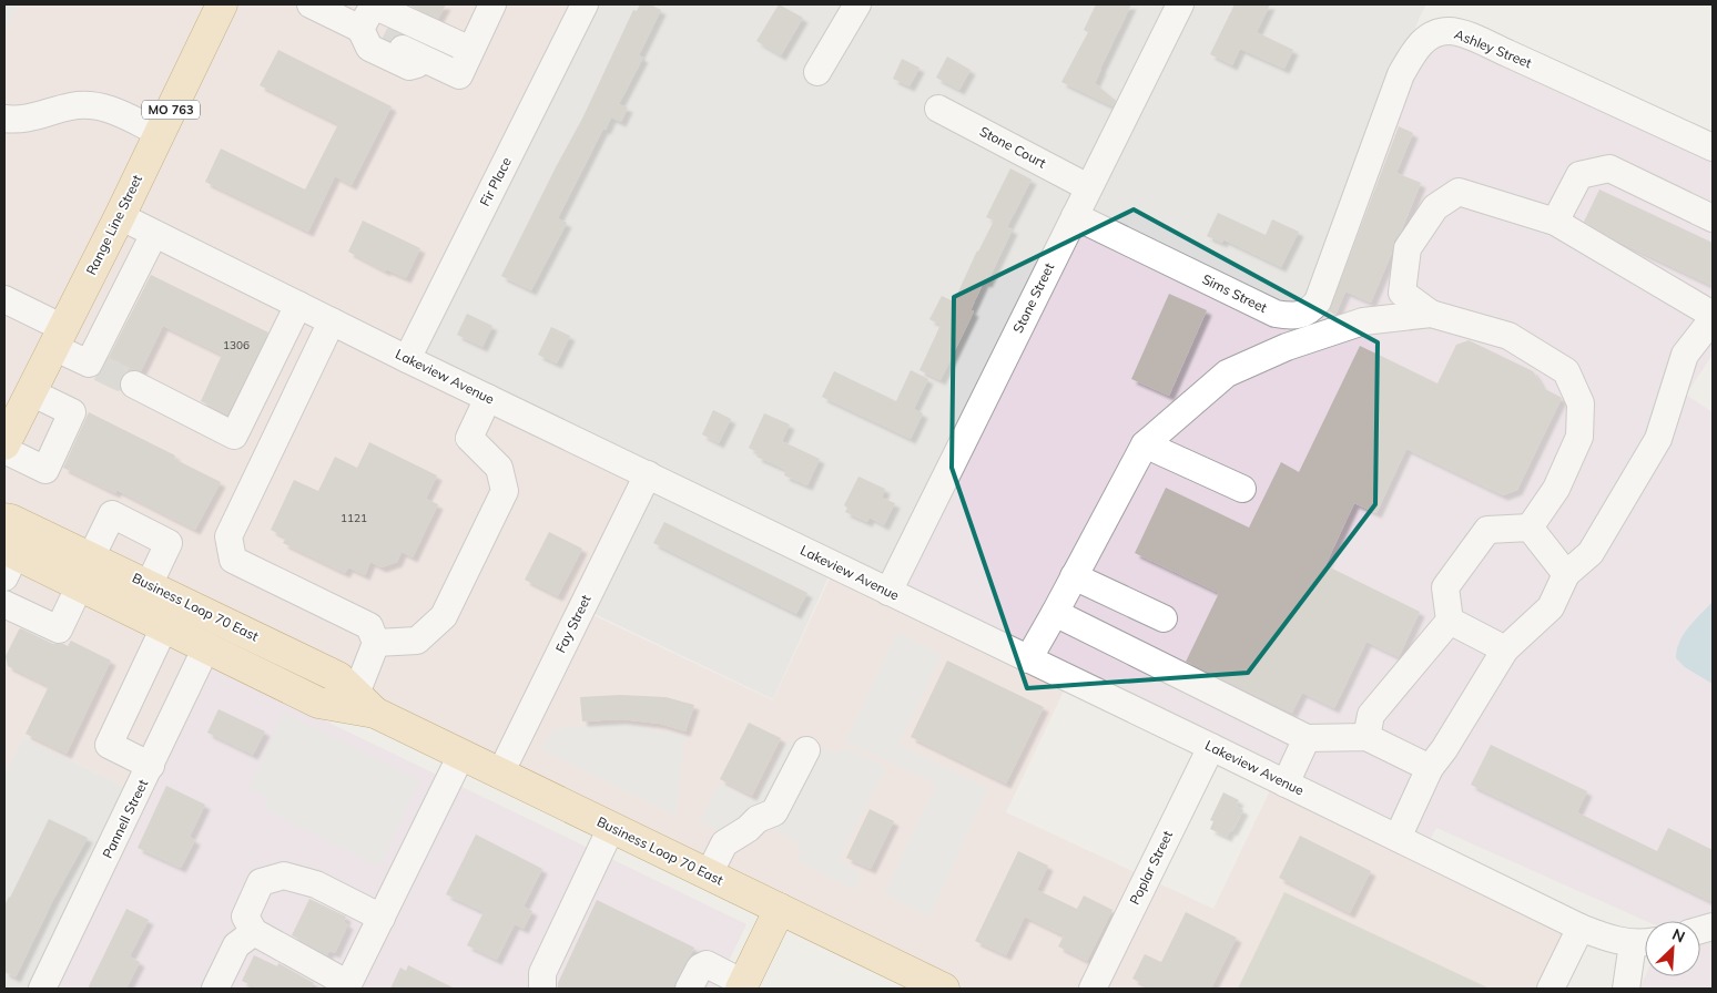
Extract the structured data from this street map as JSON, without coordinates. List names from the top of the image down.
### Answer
{
  "streets": {
    "main road": ["MO 763", "Range Line Street", "Business Loop 70 East"],
    "street": [
      "Ashley Street",
      "Stone Court",
      "Fir Place",
      "Sims Street",
      "Stone Street",
      "Lakeview Avenue",
      "Fay Street",
      "Pannell Street",
      "Poplar Street"
    ]
  },
  "crossings": [
    ["Ashley Street", "Sims Street"],
    ["Stone Court", "Stone Street"],
    ["Fir Place", "Lakeview Avenue"],
    ["Range Line Street", "Lakeview Avenue"],
    ["Sims Street", "Stone Street"],
    ["Stone Street", "Lakeview Avenue"],
    ["Lakeview Avenue", "Fay Street"],
    ["Lakeview Avenue", "Poplar Street"],
    ["Business Loop 70 East", "Fay Street"],
    ["Business Loop 70 East", "Pannell Street"]
  ],
  "house_numbers": ["1306", "1121"],
  "north": "top right"
}
